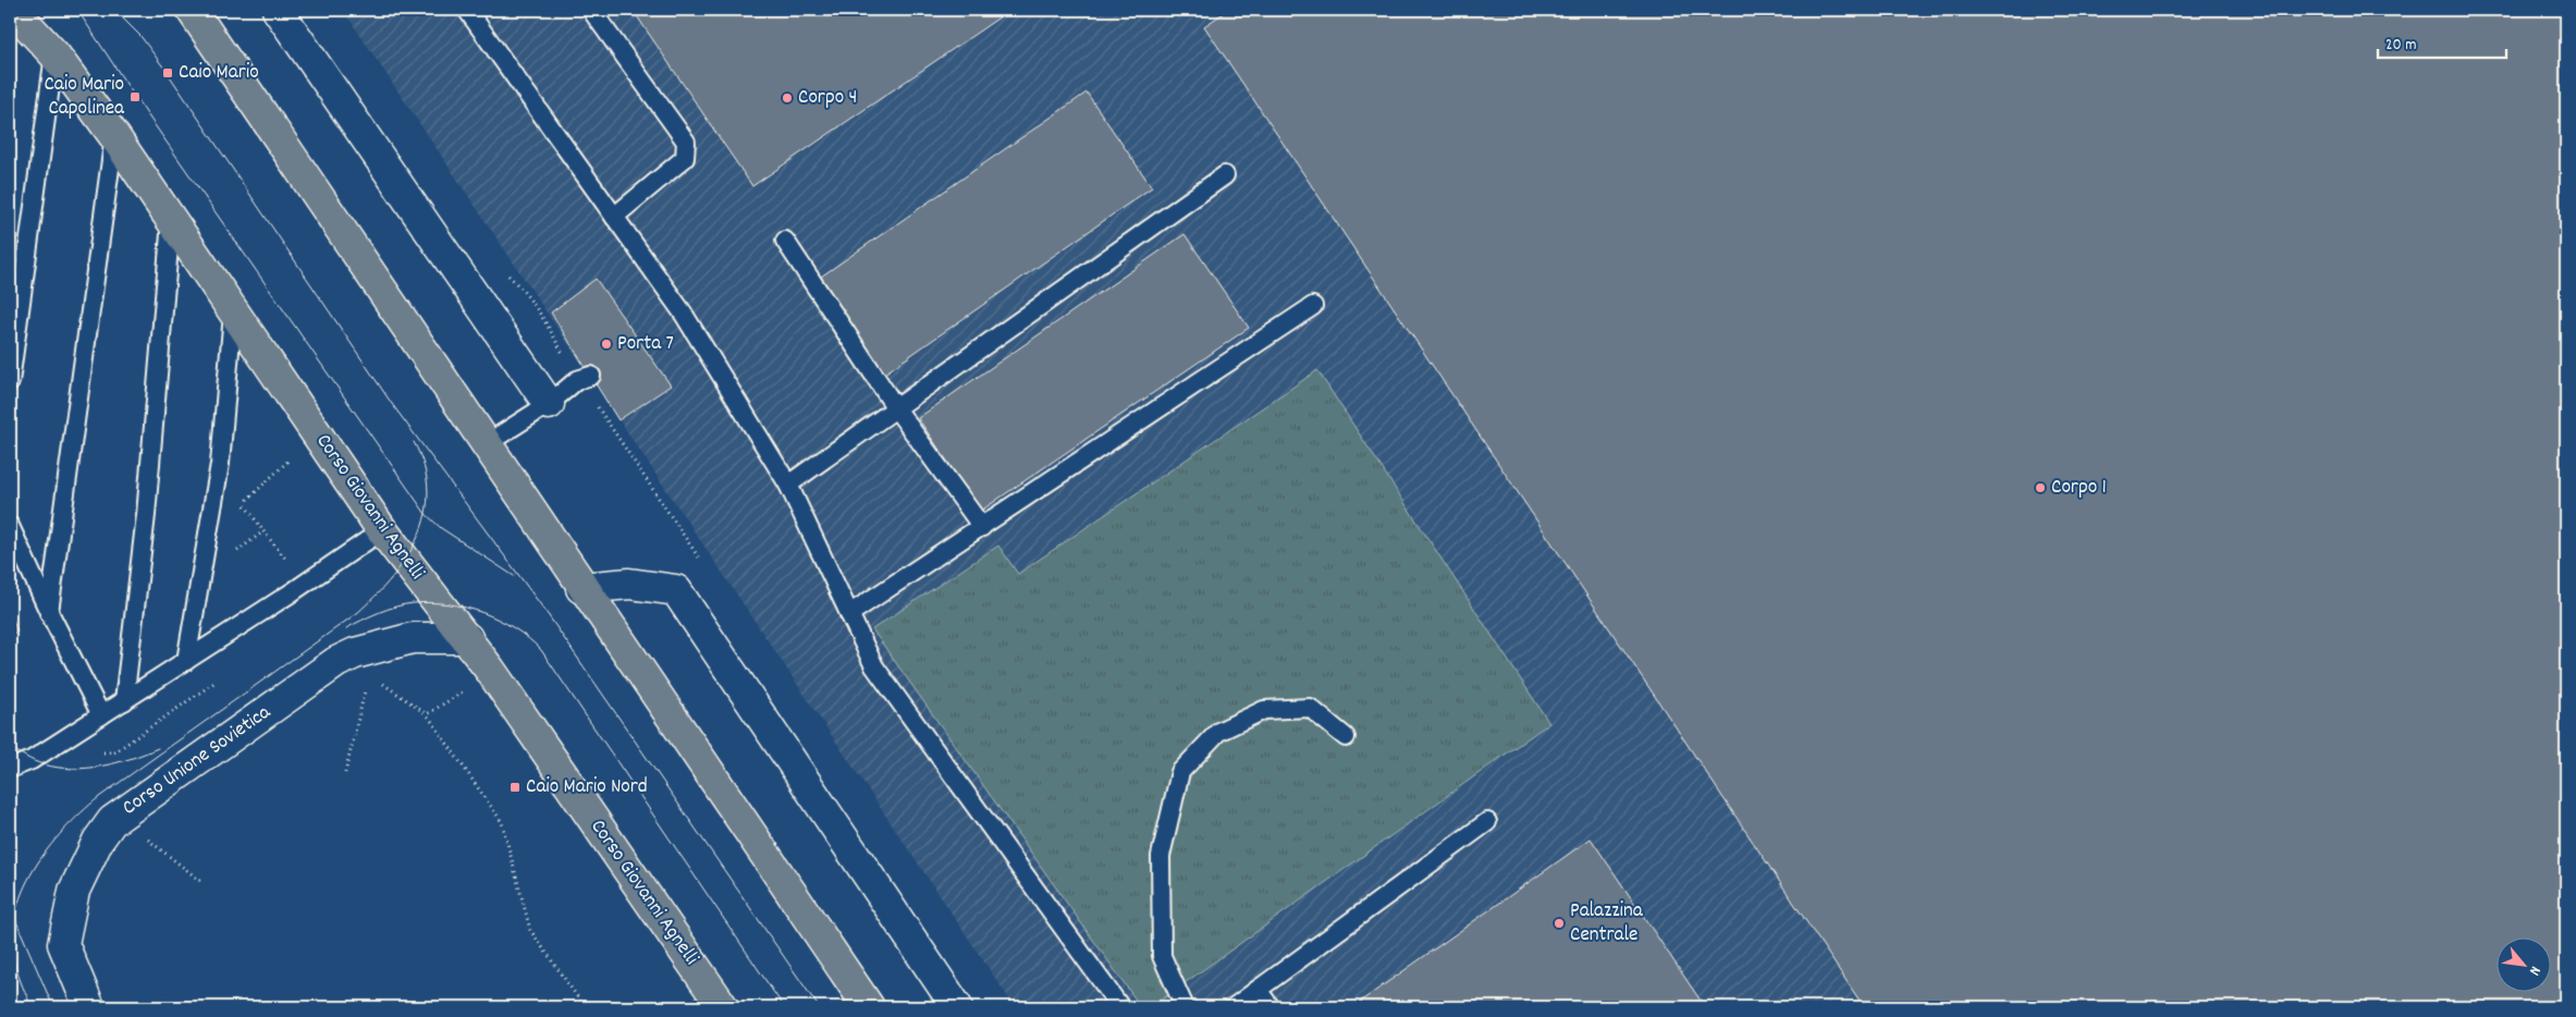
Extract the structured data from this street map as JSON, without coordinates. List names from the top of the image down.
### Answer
{
  "streets": {
    "main road": ["Corso Giovanni Agnelli"],
    "street": ["Corso Unione Sovietica"]
  },
  "crossings": [
    ["Corso Giovanni Agnelli", "Corso Unione Sovietica"]
  ],
  "places": {
    "transit": ["Caio Mario", "Caio Mario Capolinea", "Caio Mario Nord"],
    "other": [
      "Corpo 4",
      "Porta 7",
      "Corpo 1",
      "Palazzina Centrale"
    ]
  },
  "scale_bar": "20 m",
  "north": "bottom right"
}
